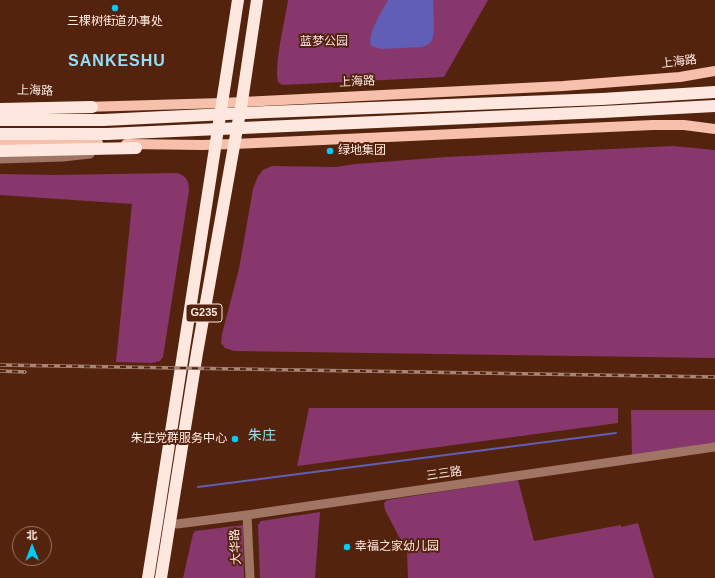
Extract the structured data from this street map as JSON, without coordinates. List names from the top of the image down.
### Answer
{
  "streets": {
    "highway": ["G235"],
    "main road": ["上海路"],
    "street": ["三三路", "大华路"]
  },
  "crossings": [
    ["上海路", "G235"],
    ["三三路", "大华路"]
  ],
  "districts": ["SANKESHU", "朱庄"],
  "parks": ["蓝梦公园"],
  "places": [
    "三棵树街道办事处",
    "绿地集团",
    "朱庄党群服务中心",
    "幸福之家幼儿园"
  ],
  "north": "top"
}
